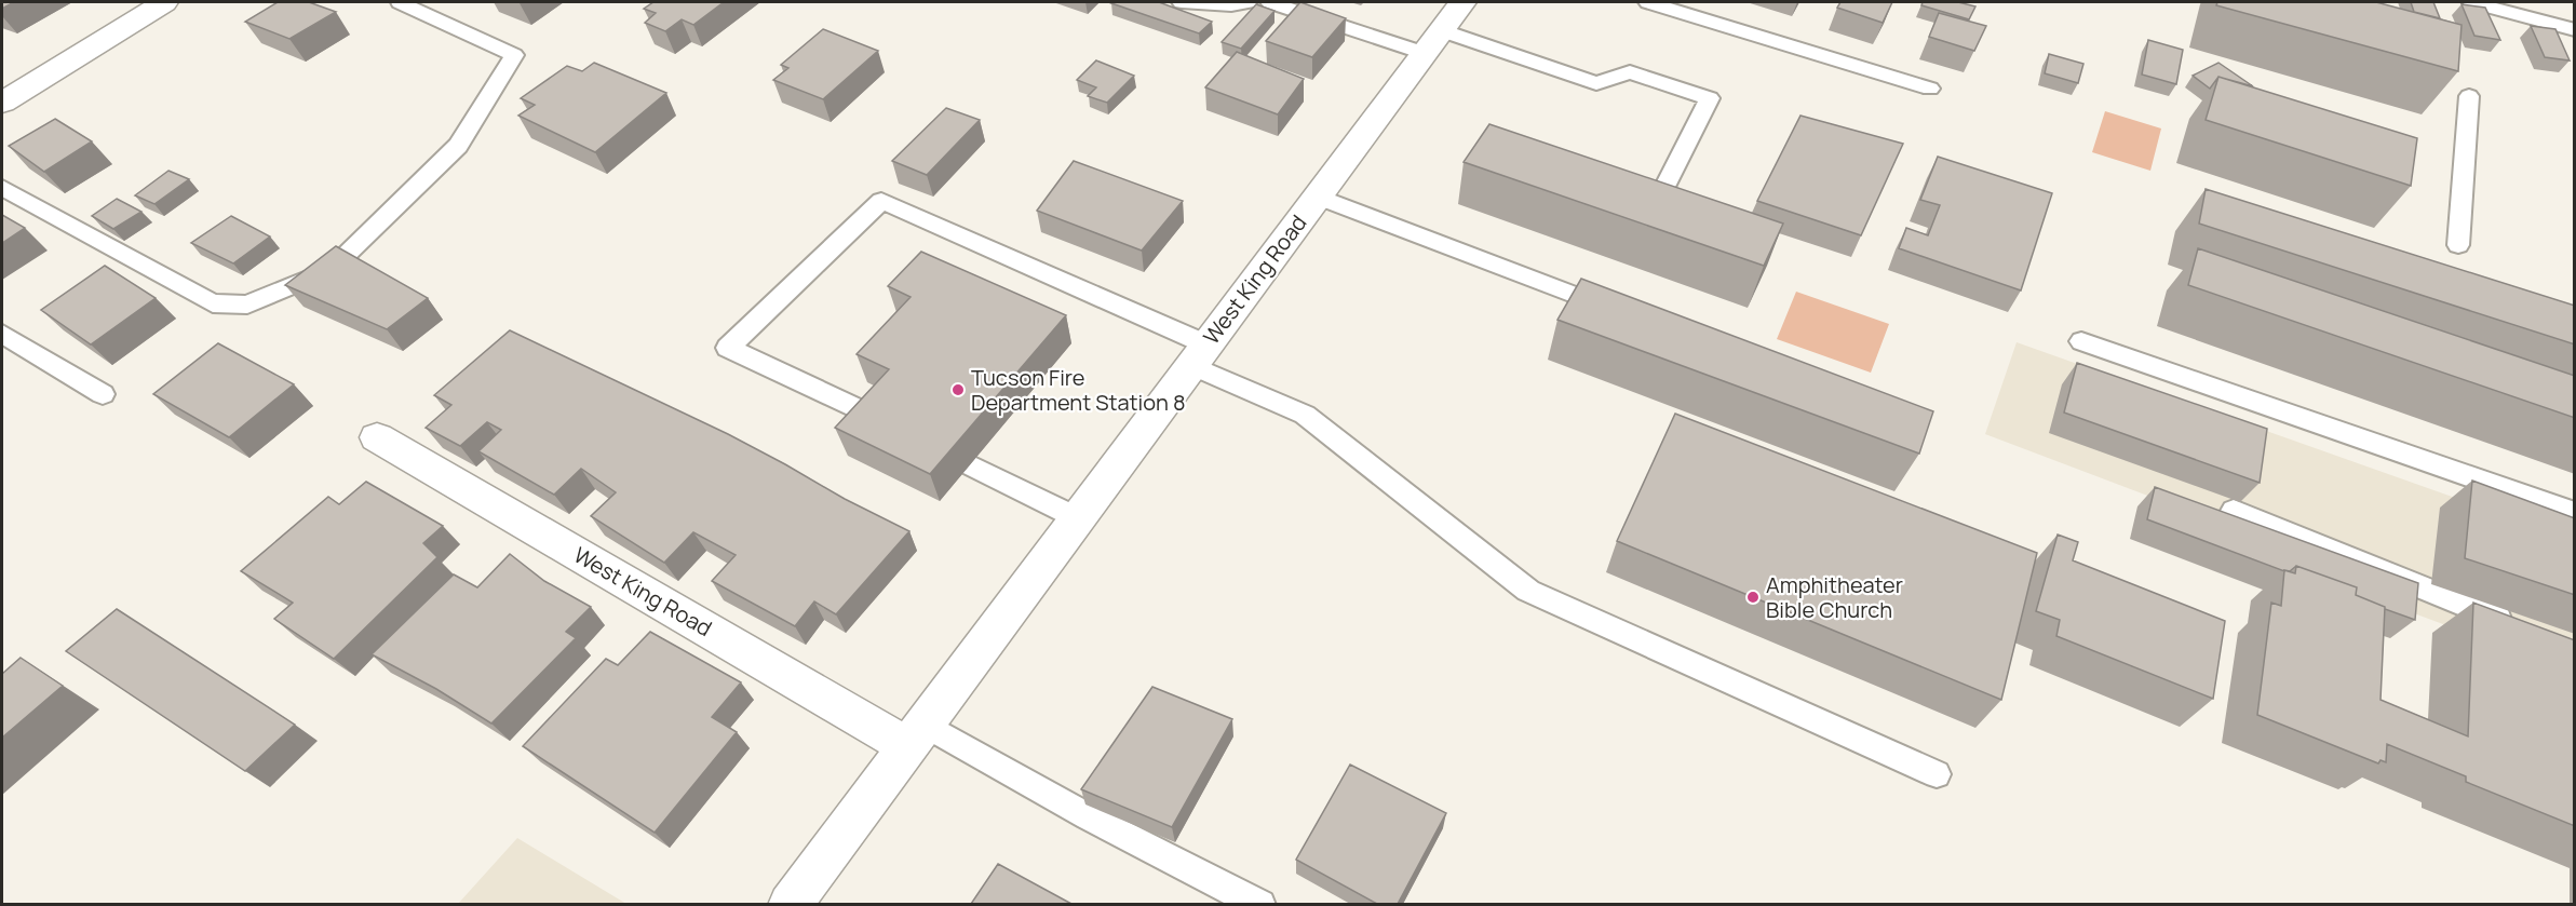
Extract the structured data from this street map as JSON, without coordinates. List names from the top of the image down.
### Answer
{
  "streets": {
    "street": ["West King Road"]
  },
  "places": ["Tucson Fire Department Station 8", "Amphitheater Bible Church"]
}
